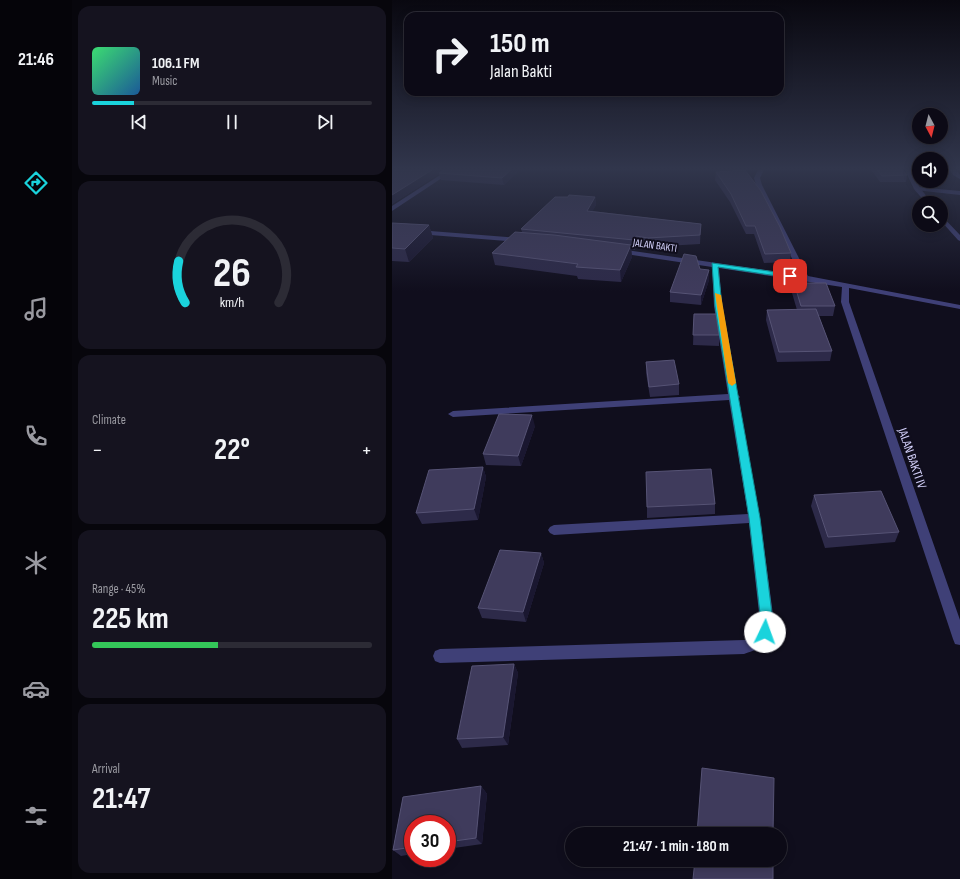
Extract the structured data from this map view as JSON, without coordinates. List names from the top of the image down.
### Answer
{
  "streets": {
    "street": ["JALAN BAKTI", "JALAN BAKTI IV"]
  },
  "crossings": [
    ["JALAN BAKTI", "JALAN BAKTI IV"]
  ],
  "north": "bottom",
  "page": {
    "tabs": "21:46",
    "turn": ["150 m", "Jalan Bakti"],
    "song": ["106.1 FM", "Music"],
    "tile": [
      "Climate",
      ["Range · 45%", "225 km"],
      ["Arrival", "21:47"]
    ],
    "heat": ["−", "22°", "+"],
    "limit": "30",
    "trip": "21:47 · 1 min · 180 m",
    "gauge": ["26", "km/h"]
  }
}
